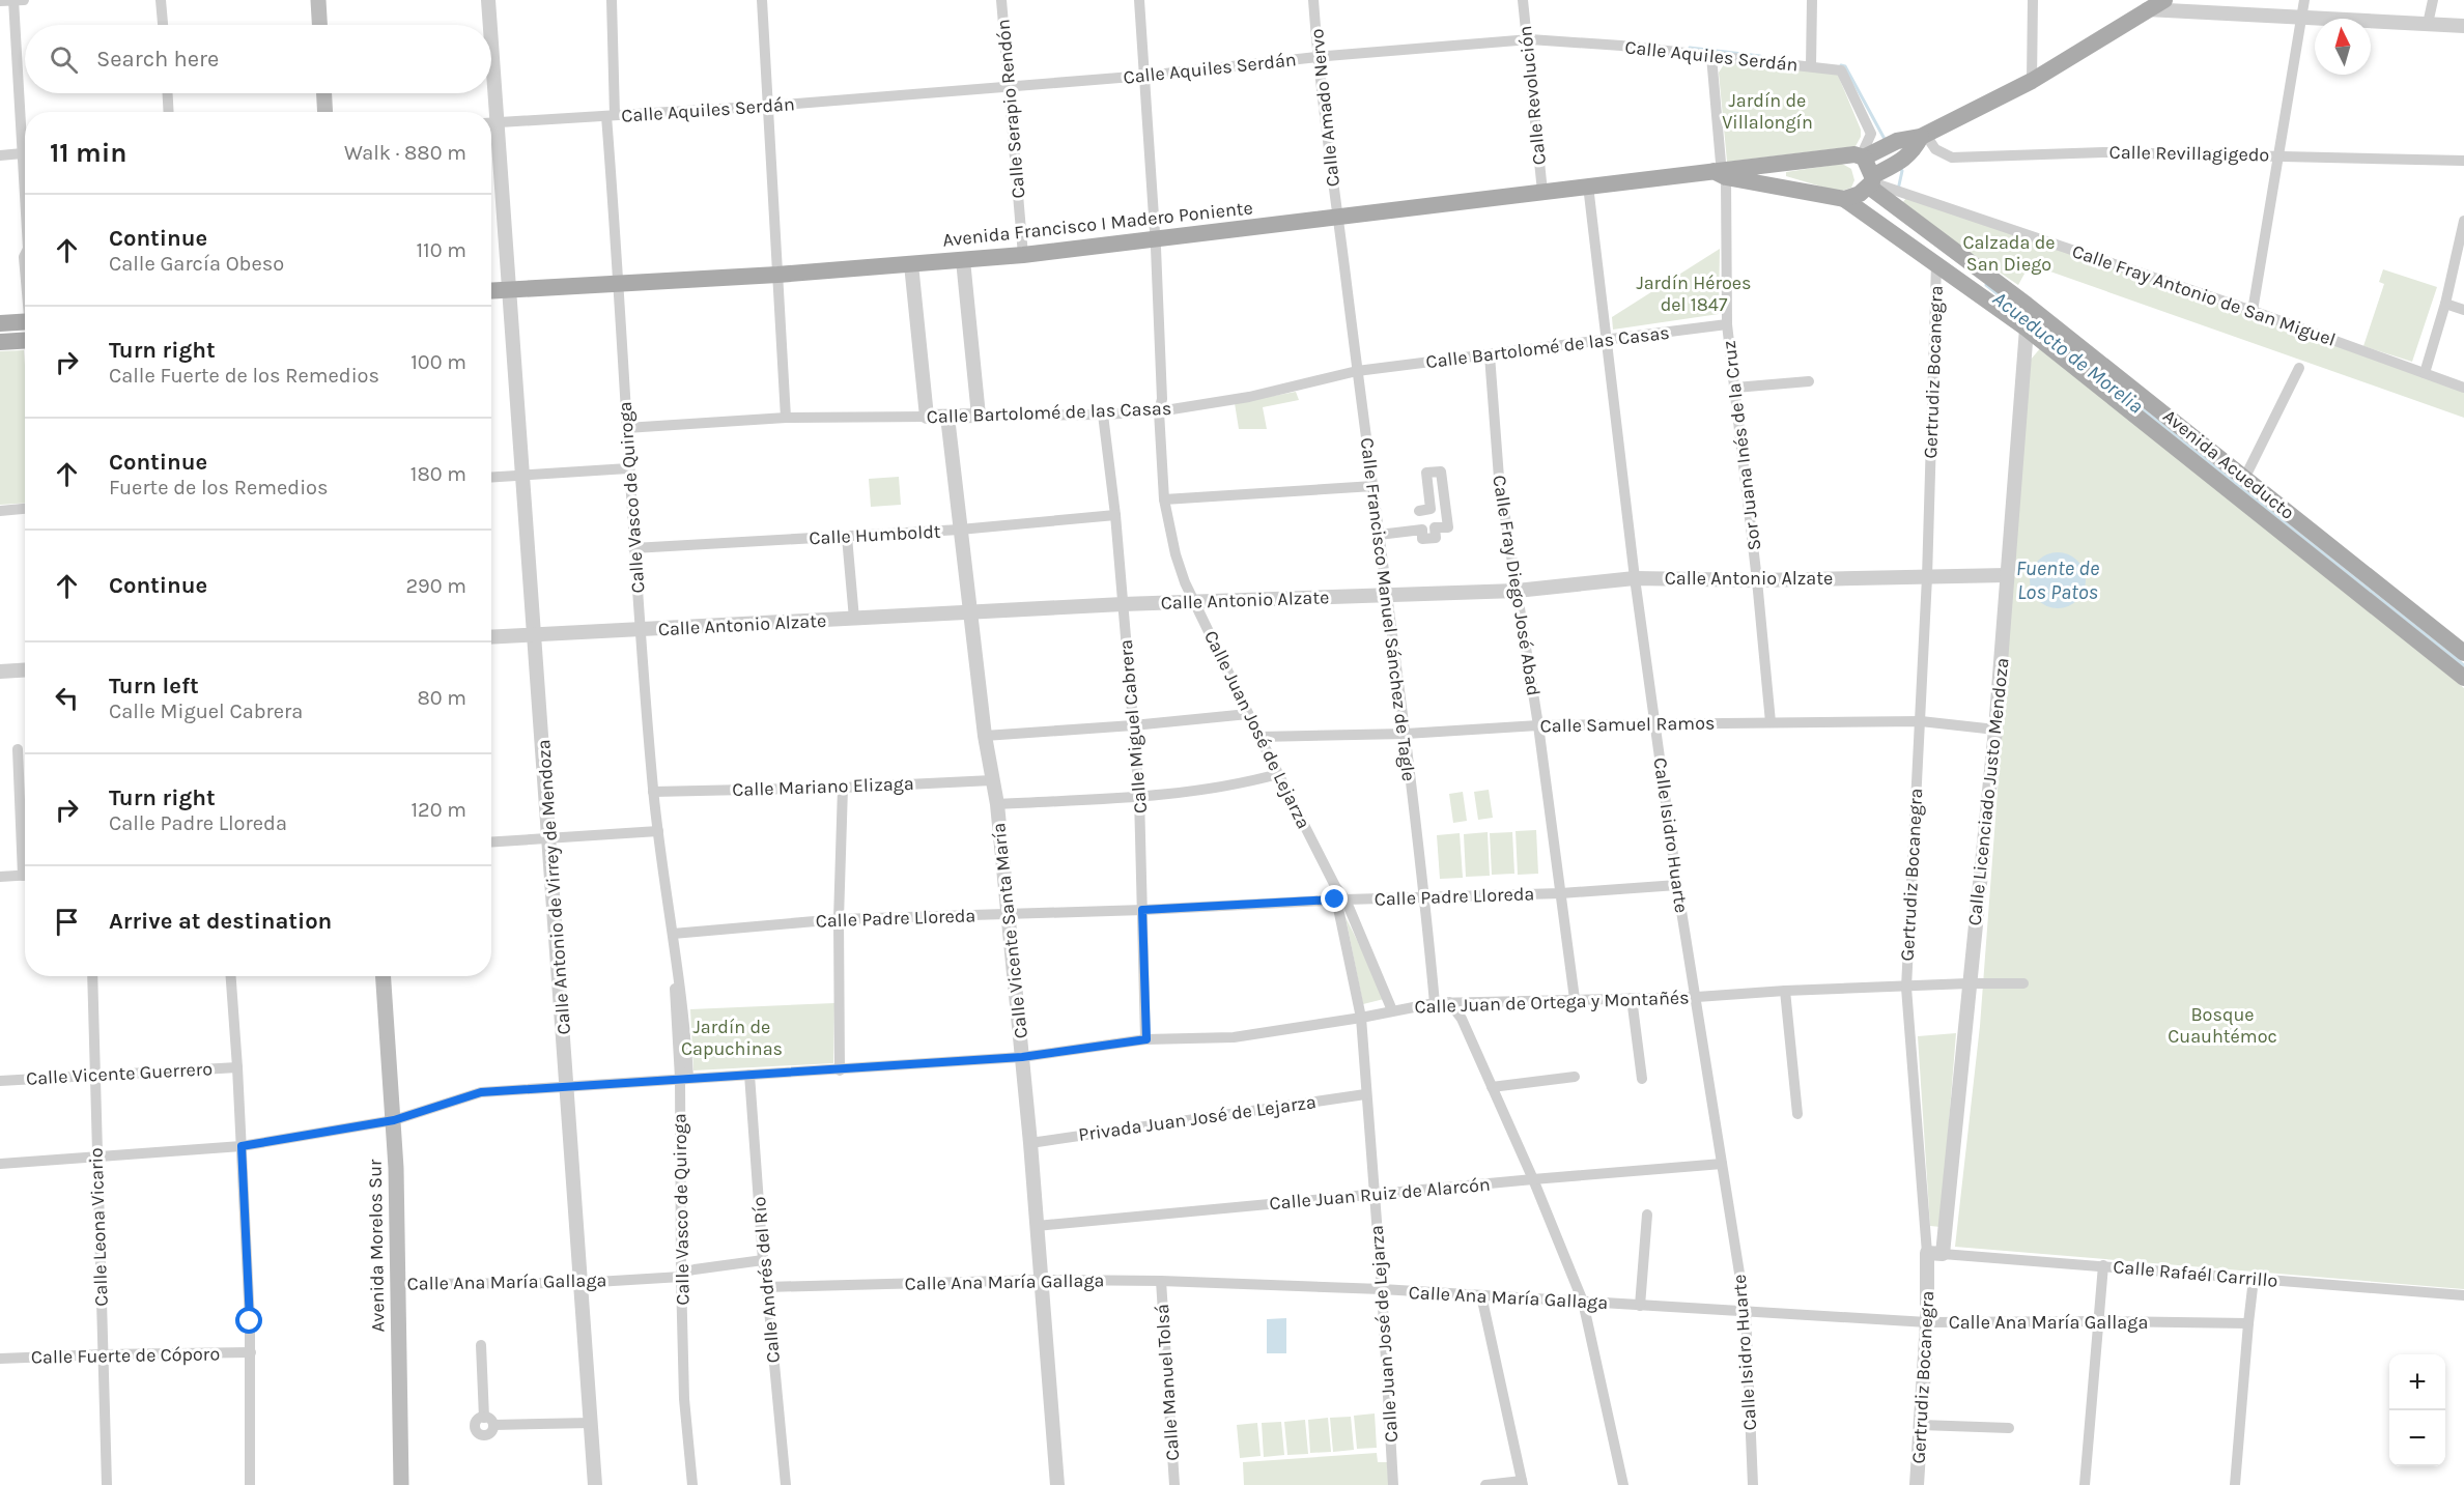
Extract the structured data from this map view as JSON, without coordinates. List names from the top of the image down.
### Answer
{
  "streets": {
    "main road": ["Avenida Francisco I Madero Poniente", "Avenida Acueducto", "Avenida Morelos Sur"],
    "street": [
      "Calle Aquiles Serdán",
      "Calle Revolución",
      "Calle Amado Nervo",
      "Calle Serapio Rendón",
      "Calle Revillagigedo",
      "Calle Fray Antonio de San Miguel",
      "Calle Bartolomé de las Casas",
      "Gertrudiz Bocanegra",
      "Sor Juana Inés de la Cruz",
      "Calle Vasco de Quiroga",
      "Calle Humboldt",
      "Calle Antonio Alzate",
      "Calle Fray Diego José Abad",
      "Calle Francisco Manuel Sánchez de Tagle",
      "Calle Samuel Ramos",
      "Calle Miguel Cabrera",
      "Calle Juan José de Lejarza",
      "Calle Mariano Elizaga",
      "Calle Licenciado Justo Mendoza",
      "Calle Isidro Huarte",
      "Calle Antonio de Virrey de Mendoza",
      "Calle Padre Lloreda",
      "Calle Vicente Santa María",
      "Calle Juan de Ortega y Montañés",
      "Calle Vicente Guerrero",
      "Privada Juan José de Lejarza",
      "Calle Juan Ruiz de Alarcón",
      "Calle Leona Vicario",
      "Calle Rafaél Carrillo",
      "Calle Andrés del Río",
      "Calle Ana María Gallaga",
      "Calle Fuerte de Cóporo",
      "Calle Manuel Tolsá"
    ]
  },
  "crossings": [
    ["Calle Aquiles Serdán", "Calle Revolución"],
    ["Calle Aquiles Serdán", "Calle Amado Nervo"],
    ["Calle Aquiles Serdán", "Calle Serapio Rendón"],
    ["Calle Aquiles Serdán", "Avenida Francisco I Madero Poniente"],
    ["Calle Aquiles Serdán", "Sor Juana Inés de la Cruz"],
    ["Calle Aquiles Serdán", "Calle Vasco de Quiroga"],
    ["Calle Aquiles Serdán", "Calle Juan José de Lejarza"],
    ["Calle Revolución", "Avenida Francisco I Madero Poniente"],
    ["Calle Amado Nervo", "Avenida Francisco I Madero Poniente"],
    ["Calle Amado Nervo", "Calle Francisco Manuel Sánchez de Tagle"],
    ["Calle Serapio Rendón", "Avenida Francisco I Madero Poniente"],
    ["Avenida Francisco I Madero Poniente", "Sor Juana Inés de la Cruz"],
    ["Avenida Francisco I Madero Poniente", "Calle Vasco de Quiroga"],
    ["Avenida Francisco I Madero Poniente", "Calle Francisco Manuel Sánchez de Tagle"],
    ["Avenida Francisco I Madero Poniente", "Calle Juan José de Lejarza"],
    ["Avenida Francisco I Madero Poniente", "Calle Isidro Huarte"],
    ["Avenida Francisco I Madero Poniente", "Calle Antonio de Virrey de Mendoza"],
    ["Calle Fray Antonio de San Miguel", "Avenida Acueducto"],
    ["Calle Bartolomé de las Casas", "Sor Juana Inés de la Cruz"],
    ["Calle Bartolomé de las Casas", "Calle Vasco de Quiroga"],
    ["Calle Bartolomé de las Casas", "Calle Fray Diego José Abad"],
    ["Calle Bartolomé de las Casas", "Calle Francisco Manuel Sánchez de Tagle"],
    ["Calle Bartolomé de las Casas", "Calle Miguel Cabrera"],
    ["Calle Bartolomé de las Casas", "Calle Juan José de Lejarza"],
    ["Calle Bartolomé de las Casas", "Calle Isidro Huarte"],
    ["Calle Bartolomé de las Casas", "Calle Vicente Santa María"],
    ["Gertrudiz Bocanegra", "Avenida Acueducto"],
    ["Gertrudiz Bocanegra", "Calle Antonio Alzate"],
    ["Gertrudiz Bocanegra", "Calle Samuel Ramos"],
    ["Gertrudiz Bocanegra", "Calle Juan de Ortega y Montañés"],
    ["Gertrudiz Bocanegra", "Calle Rafaél Carrillo"],
    ["Gertrudiz Bocanegra", "Calle Ana María Gallaga"],
    ["Sor Juana Inés de la Cruz", "Calle Antonio Alzate"],
    ["Sor Juana Inés de la Cruz", "Calle Samuel Ramos"],
    ["Avenida Acueducto", "Calle Licenciado Justo Mendoza"],
    ["Calle Vasco de Quiroga", "Calle Humboldt"],
    ["Calle Vasco de Quiroga", "Calle Antonio Alzate"],
    ["Calle Vasco de Quiroga", "Calle Mariano Elizaga"],
    ["Calle Vasco de Quiroga", "Calle Padre Lloreda"],
    ["Calle Vasco de Quiroga", "Calle Juan de Ortega y Montañés"],
    ["Calle Vasco de Quiroga", "Calle Ana María Gallaga"],
    ["Calle Humboldt", "Calle Miguel Cabrera"],
    ["Calle Humboldt", "Calle Vicente Santa María"],
    ["Calle Antonio Alzate", "Calle Fray Diego José Abad"],
    ["Calle Antonio Alzate", "Calle Francisco Manuel Sánchez de Tagle"],
    ["Calle Antonio Alzate", "Calle Miguel Cabrera"],
    ["Calle Antonio Alzate", "Calle Juan José de Lejarza"],
    ["Calle Antonio Alzate", "Calle Licenciado Justo Mendoza"],
    ["Calle Antonio Alzate", "Calle Isidro Huarte"],
    ["Calle Antonio Alzate", "Calle Antonio de Virrey de Mendoza"],
    ["Calle Antonio Alzate", "Calle Vicente Santa María"],
    ["Calle Fray Diego José Abad", "Calle Samuel Ramos"],
    ["Calle Fray Diego José Abad", "Calle Padre Lloreda"],
    ["Calle Fray Diego José Abad", "Calle Juan de Ortega y Montañés"],
    ["Calle Francisco Manuel Sánchez de Tagle", "Calle Samuel Ramos"],
    ["Calle Francisco Manuel Sánchez de Tagle", "Calle Padre Lloreda"],
    ["Calle Francisco Manuel Sánchez de Tagle", "Calle Juan de Ortega y Montañés"],
    ["Calle Samuel Ramos", "Calle Juan José de Lejarza"],
    ["Calle Samuel Ramos", "Calle Licenciado Justo Mendoza"],
    ["Calle Samuel Ramos", "Calle Isidro Huarte"],
    ["Calle Miguel Cabrera", "Calle Padre Lloreda"],
    ["Calle Miguel Cabrera", "Calle Juan de Ortega y Montañés"],
    ["Calle Juan José de Lejarza", "Calle Padre Lloreda"],
    ["Calle Juan José de Lejarza", "Calle Juan de Ortega y Montañés"],
    ["Calle Juan José de Lejarza", "Privada Juan José de Lejarza"],
    ["Calle Juan José de Lejarza", "Calle Juan Ruiz de Alarcón"],
    ["Calle Juan José de Lejarza", "Calle Ana María Gallaga"],
    ["Calle Mariano Elizaga", "Calle Vicente Santa María"],
    ["Calle Licenciado Justo Mendoza", "Calle Juan de Ortega y Montañés"],
    ["Calle Licenciado Justo Mendoza", "Calle Rafaél Carrillo"],
    ["Calle Isidro Huarte", "Calle Padre Lloreda"],
    ["Calle Isidro Huarte", "Calle Juan de Ortega y Montañés"],
    ["Calle Isidro Huarte", "Calle Juan Ruiz de Alarcón"],
    ["Calle Isidro Huarte", "Calle Ana María Gallaga"],
    ["Calle Antonio de Virrey de Mendoza", "Calle Juan de Ortega y Montañés"],
    ["Calle Antonio de Virrey de Mendoza", "Calle Ana María Gallaga"],
    ["Calle Padre Lloreda", "Calle Vicente Santa María"],
    ["Calle Vicente Santa María", "Calle Juan de Ortega y Montañés"],
    ["Calle Vicente Santa María", "Privada Juan José de Lejarza"],
    ["Calle Vicente Santa María", "Calle Juan Ruiz de Alarcón"],
    ["Calle Vicente Santa María", "Calle Ana María Gallaga"],
    ["Calle Juan de Ortega y Montañés", "Calle Leona Vicario"],
    ["Calle Juan de Ortega y Montañés", "Avenida Morelos Sur"],
    ["Calle Juan de Ortega y Montañés", "Calle Andrés del Río"],
    ["Calle Vicente Guerrero", "Calle Leona Vicario"],
    ["Calle Leona Vicario", "Calle Fuerte de Cóporo"],
    ["Avenida Morelos Sur", "Calle Ana María Gallaga"],
    ["Calle Andrés del Río", "Calle Ana María Gallaga"],
    ["Calle Ana María Gallaga", "Calle Manuel Tolsá"]
  ],
  "water": ["Acueducto de Morelia", "Fuente de Los Patos"],
  "parks": [
    "Jardín de Villalongín",
    "Calzada de San Diego",
    "Jardín Héroes del 1847",
    "Bosque Cuauhtémoc",
    "Jardín de Capuchinas"
  ],
  "north": "top",
  "page": {
    "search": "Search here",
    "heading": ["11 min", "Walk · 880 m"],
    "list": [
      ["Continue", "Calle García Obeso", "110 m"],
      ["Turn right", "Calle Fuerte de los Remedios", "100 m"],
      ["Continue", "Fuerte de los Remedios", "180 m"],
      ["Continue", "290 m"],
      ["Turn left", "Calle Miguel Cabrera", "80 m"],
      ["Turn right", "Calle Padre Lloreda", "120 m"],
      "Arrive at destination"
    ],
    "map_buttons": ["+", "−"]
  }
}
